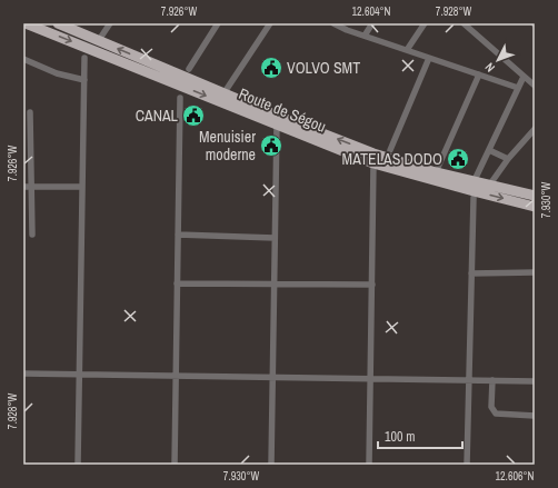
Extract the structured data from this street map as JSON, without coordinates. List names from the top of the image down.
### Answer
{
  "streets": {
    "highway": ["Route de Ségou"]
  },
  "places": {
    "public building": [
      "VOLVO SMT",
      "CANAL",
      "Menuisier moderne",
      "MATELAS DODO"
    ]
  },
  "scale_bar": "100 m",
  "north": "bottom left",
  "coordinates": [
    "7.926°W",
    "12.604°N",
    "7.928°W",
    "7.930°W",
    "12.606°N"
  ]
}
